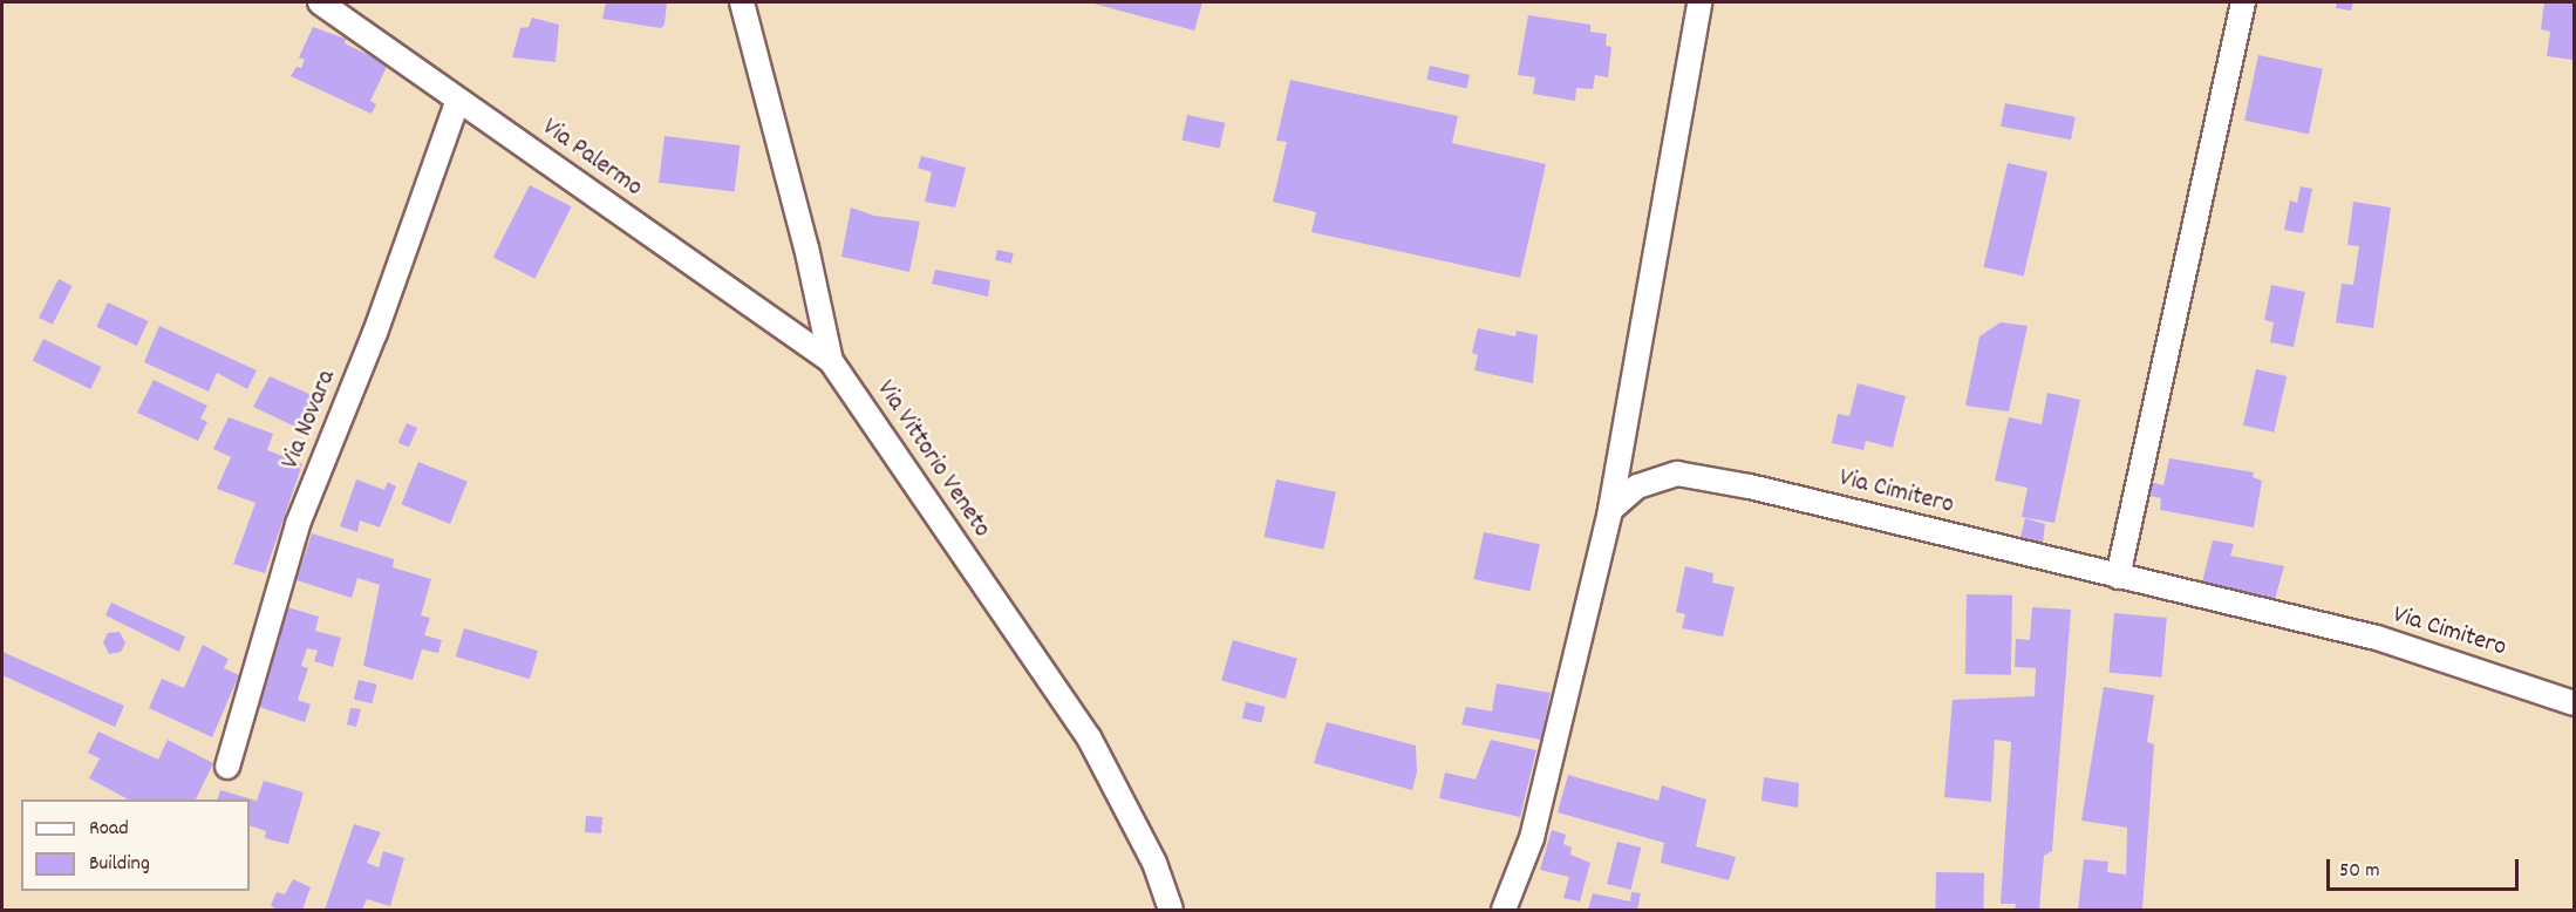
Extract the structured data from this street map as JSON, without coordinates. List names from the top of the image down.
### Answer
{
  "streets": {
    "street": [
      "Via Palermo",
      "Via Novara",
      "Via Vittorio Veneto",
      "Via Cimitero"
    ]
  },
  "crossings": [
    ["Via Palermo", "Via Novara"],
    ["Via Palermo", "Via Vittorio Veneto"]
  ],
  "legend": ["Road", "Building"],
  "scale_bar": "50 m"
}
